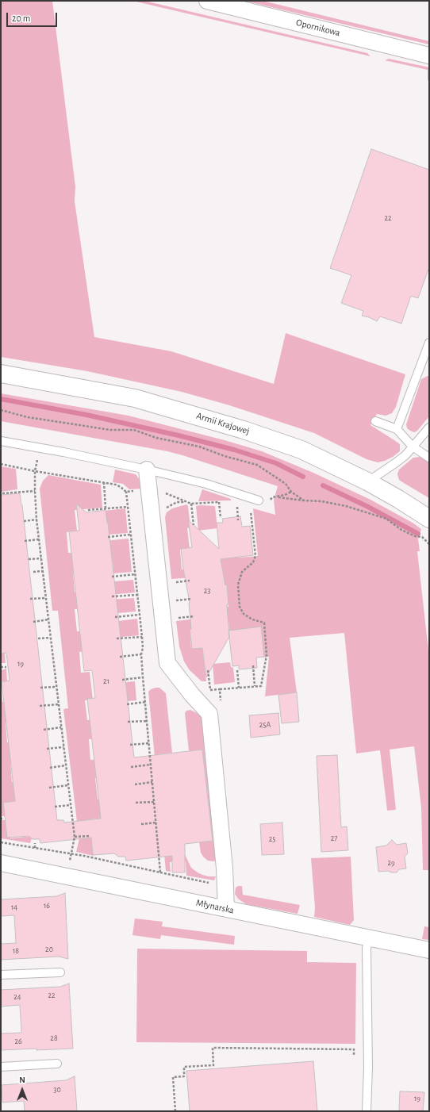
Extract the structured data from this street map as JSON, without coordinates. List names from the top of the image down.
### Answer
{
  "streets": {
    "main road": ["Armii Krajowej"],
    "street": ["Opornikowa", "Młynarska"]
  },
  "house_numbers": [
    "22",
    "23",
    "19",
    "21",
    "25A",
    "27",
    "25",
    "29",
    "16",
    "14",
    "20",
    "18",
    "22",
    "24",
    "28",
    "26",
    "30",
    "19"
  ],
  "scale_bar": "20 m",
  "north": "top"
}
